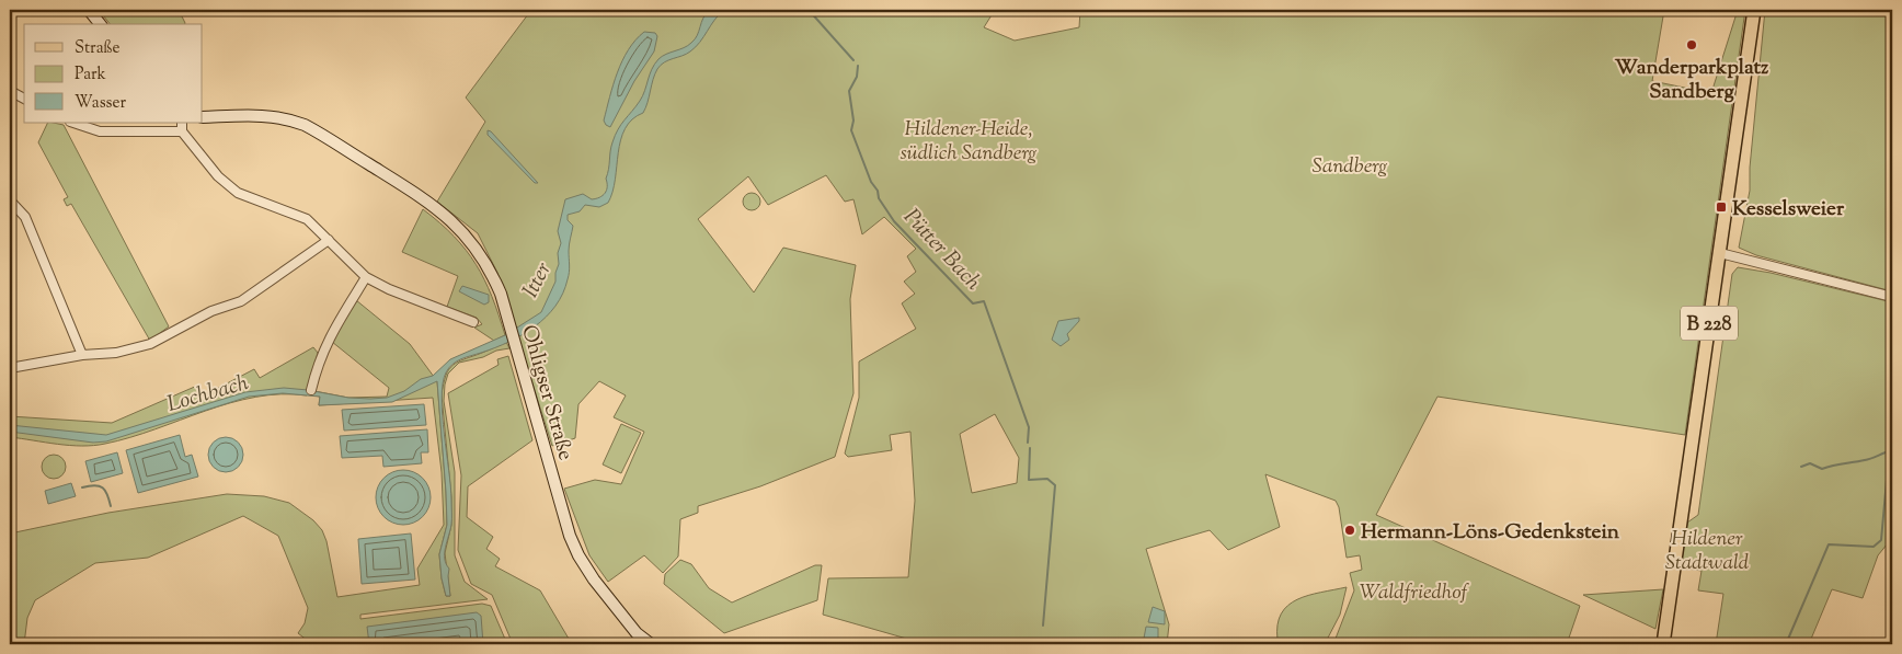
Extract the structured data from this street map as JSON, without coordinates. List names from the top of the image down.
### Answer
{
  "streets": {
    "main road": ["B 228", "Ohligser Straße"]
  },
  "water": ["Pütter Bach", "Itter", "Lochbach"],
  "parks": [
    "Hildener-Heide, südlich Sandberg",
    "Sandberg",
    "Hildener Stadtwald",
    "Waldfriedhof"
  ],
  "places": {
    "other": ["Wanderparkplatz Sandberg", "Hermann-Löns-Gedenkstein"],
    "transit": ["Kesselsweier"]
  },
  "legend": ["Straße", "Park", "Wasser"]
}
